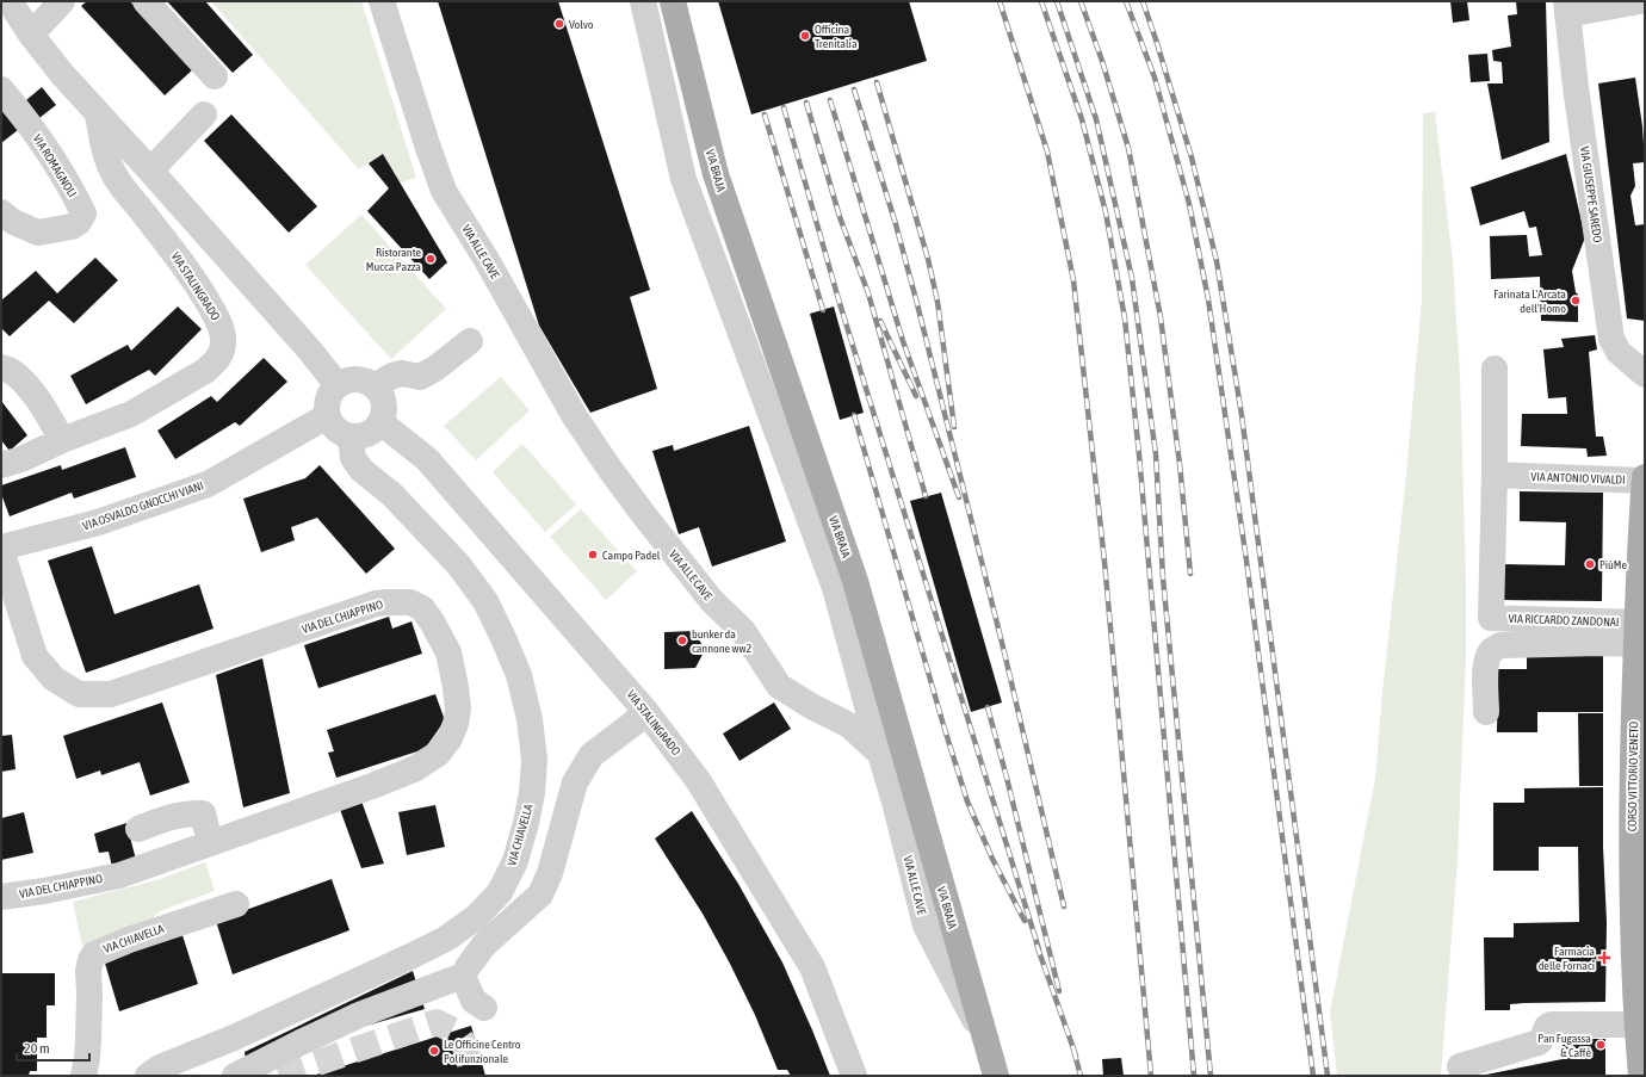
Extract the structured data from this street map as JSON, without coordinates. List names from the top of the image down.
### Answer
{
  "streets": {
    "main road": ["VIA BRAJA", "CORSO VITTORIO VENETO"],
    "street": [
      "VIA ROMAGNOLI",
      "VIA GIUSEPPE SAREDO",
      "VIA ALLE CAVE",
      "VIA STALINGRADO",
      "VIA ANTONIO VIVALDI",
      "VIA OSVALDO GNOCCHI VIANI",
      "VIA DEL CHIAPPINO",
      "VIA RICCARDO ZANDONAI",
      "VIA CHIAVELLA"
    ]
  },
  "crossings": [
    ["VIA BRAJA", "VIA ALLE CAVE"],
    ["VIA STALINGRADO", "VIA OSVALDO GNOCCHI VIANI"],
    ["VIA STALINGRADO", "VIA CHIAVELLA"],
    ["VIA ANTONIO VIVALDI", "VIA RICCARDO ZANDONAI"],
    ["VIA ANTONIO VIVALDI", "CORSO VITTORIO VENETO"],
    ["VIA OSVALDO GNOCCHI VIANI", "VIA DEL CHIAPPINO"],
    ["VIA OSVALDO GNOCCHI VIANI", "VIA CHIAVELLA"],
    ["VIA RICCARDO ZANDONAI", "CORSO VITTORIO VENETO"]
  ],
  "places": {
    "other": [
      "Volvo",
      "Officina Trenitalia",
      "Ristorante Mucca Pazza",
      "Farinata L'Arcata dell'Homo",
      "Campo Padel",
      "PiùMe",
      "bunker da cannone ww2",
      "Pan Fugassa & Caffè",
      "Le Officine Centro Polifunzionale"
    ],
    "health": ["Farmacia delle Fornaci"]
  },
  "scale_bar": "20 m"
}
